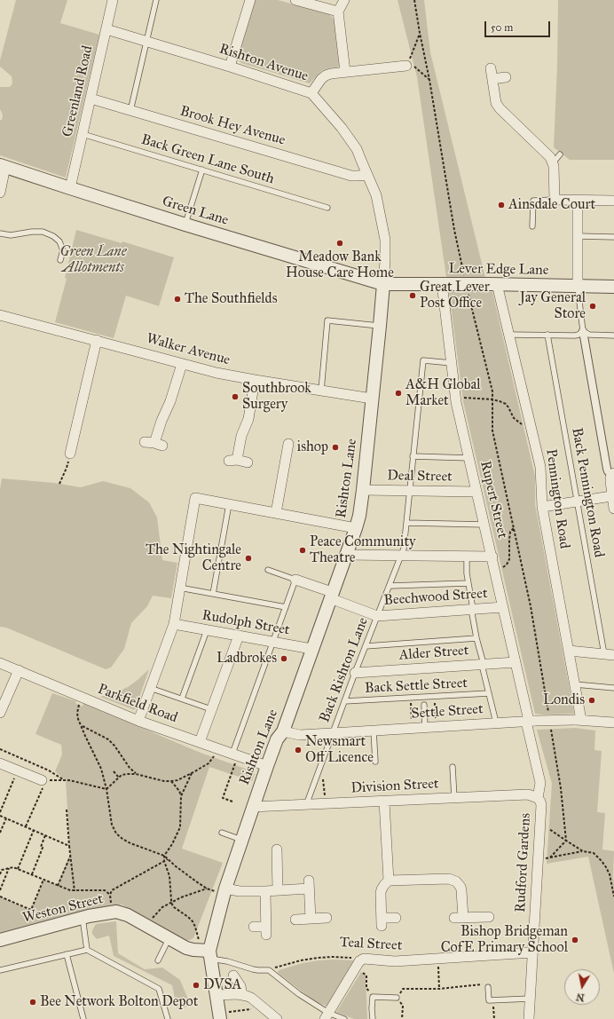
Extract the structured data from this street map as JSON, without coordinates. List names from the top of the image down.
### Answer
{
  "streets": {
    "street": [
      "Rishton Avenue",
      "Greenland Road",
      "Brook Hey Avenue",
      "Green Lane",
      "Lever Edge Lane",
      "Walker Avenue",
      "Deal Street",
      "Rishton Lane",
      "Pennington Road",
      "Rupert Street",
      "Beechwood Street",
      "Rudolph Street",
      "Alder Street",
      "Parkfield Road",
      "Settle Street",
      "Division Street",
      "Rudford Gardens",
      "Weston Street",
      "Teal Street"
    ],
    "lane": [
      "Back Green Lane South",
      "Back Pennington Road",
      "Back Rishton Lane",
      "Back Settle Street"
    ]
  },
  "crossings": [
    ["Rishton Avenue", "Greenland Road"],
    ["Rishton Avenue", "Rishton Lane"],
    ["Greenland Road", "Brook Hey Avenue"],
    ["Greenland Road", "Back Green Lane South"],
    ["Greenland Road", "Green Lane"],
    ["Brook Hey Avenue", "Rishton Lane"],
    ["Back Green Lane South", "Green Lane"],
    ["Green Lane", "Lever Edge Lane"],
    ["Green Lane", "Rishton Lane"],
    ["Lever Edge Lane", "Rishton Lane"],
    ["Lever Edge Lane", "Pennington Road"],
    ["Lever Edge Lane", "Rupert Street"],
    ["Walker Avenue", "Rishton Lane"],
    ["Deal Street", "Rishton Lane"],
    ["Deal Street", "Rupert Street"],
    ["Deal Street", "Back Rishton Lane"],
    ["Rishton Lane", "Beechwood Street"],
    ["Rishton Lane", "Rudolph Street"],
    ["Rishton Lane", "Parkfield Road"],
    ["Rishton Lane", "Settle Street"],
    ["Rishton Lane", "Division Street"],
    ["Rishton Lane", "Weston Street"],
    ["Pennington Road", "Settle Street"],
    ["Rupert Street", "Beechwood Street"],
    ["Rupert Street", "Alder Street"],
    ["Rupert Street", "Back Rishton Lane"],
    ["Rupert Street", "Settle Street"],
    ["Rupert Street", "Division Street"],
    ["Rupert Street", "Rudford Gardens"],
    ["Beechwood Street", "Back Rishton Lane"],
    ["Alder Street", "Back Rishton Lane"],
    ["Back Rishton Lane", "Back Settle Street"],
    ["Back Rishton Lane", "Settle Street"],
    ["Back Rishton Lane", "Division Street"],
    ["Division Street", "Rudford Gardens"],
    ["Rudford Gardens", "Teal Street"]
  ],
  "parks": ["Green Lane Allotments"],
  "places": [
    "Ainsdale Court",
    "Meadow Bank House Care Home",
    "Great Lever Post Office",
    "The Southfields",
    "Jay General Store",
    "A&H Global Market",
    "Southbrook Surgery",
    "ishop",
    "Peace Community Theatre",
    "The Nightingale Centre",
    "Ladbrokes",
    "Londis",
    "Newsmart Off Licence",
    "Bishop Bridgeman CofE Primary School",
    "DVSA",
    "Bee Network Bolton Depot"
  ],
  "scale_bar": "50 m",
  "north": "bottom"
}
